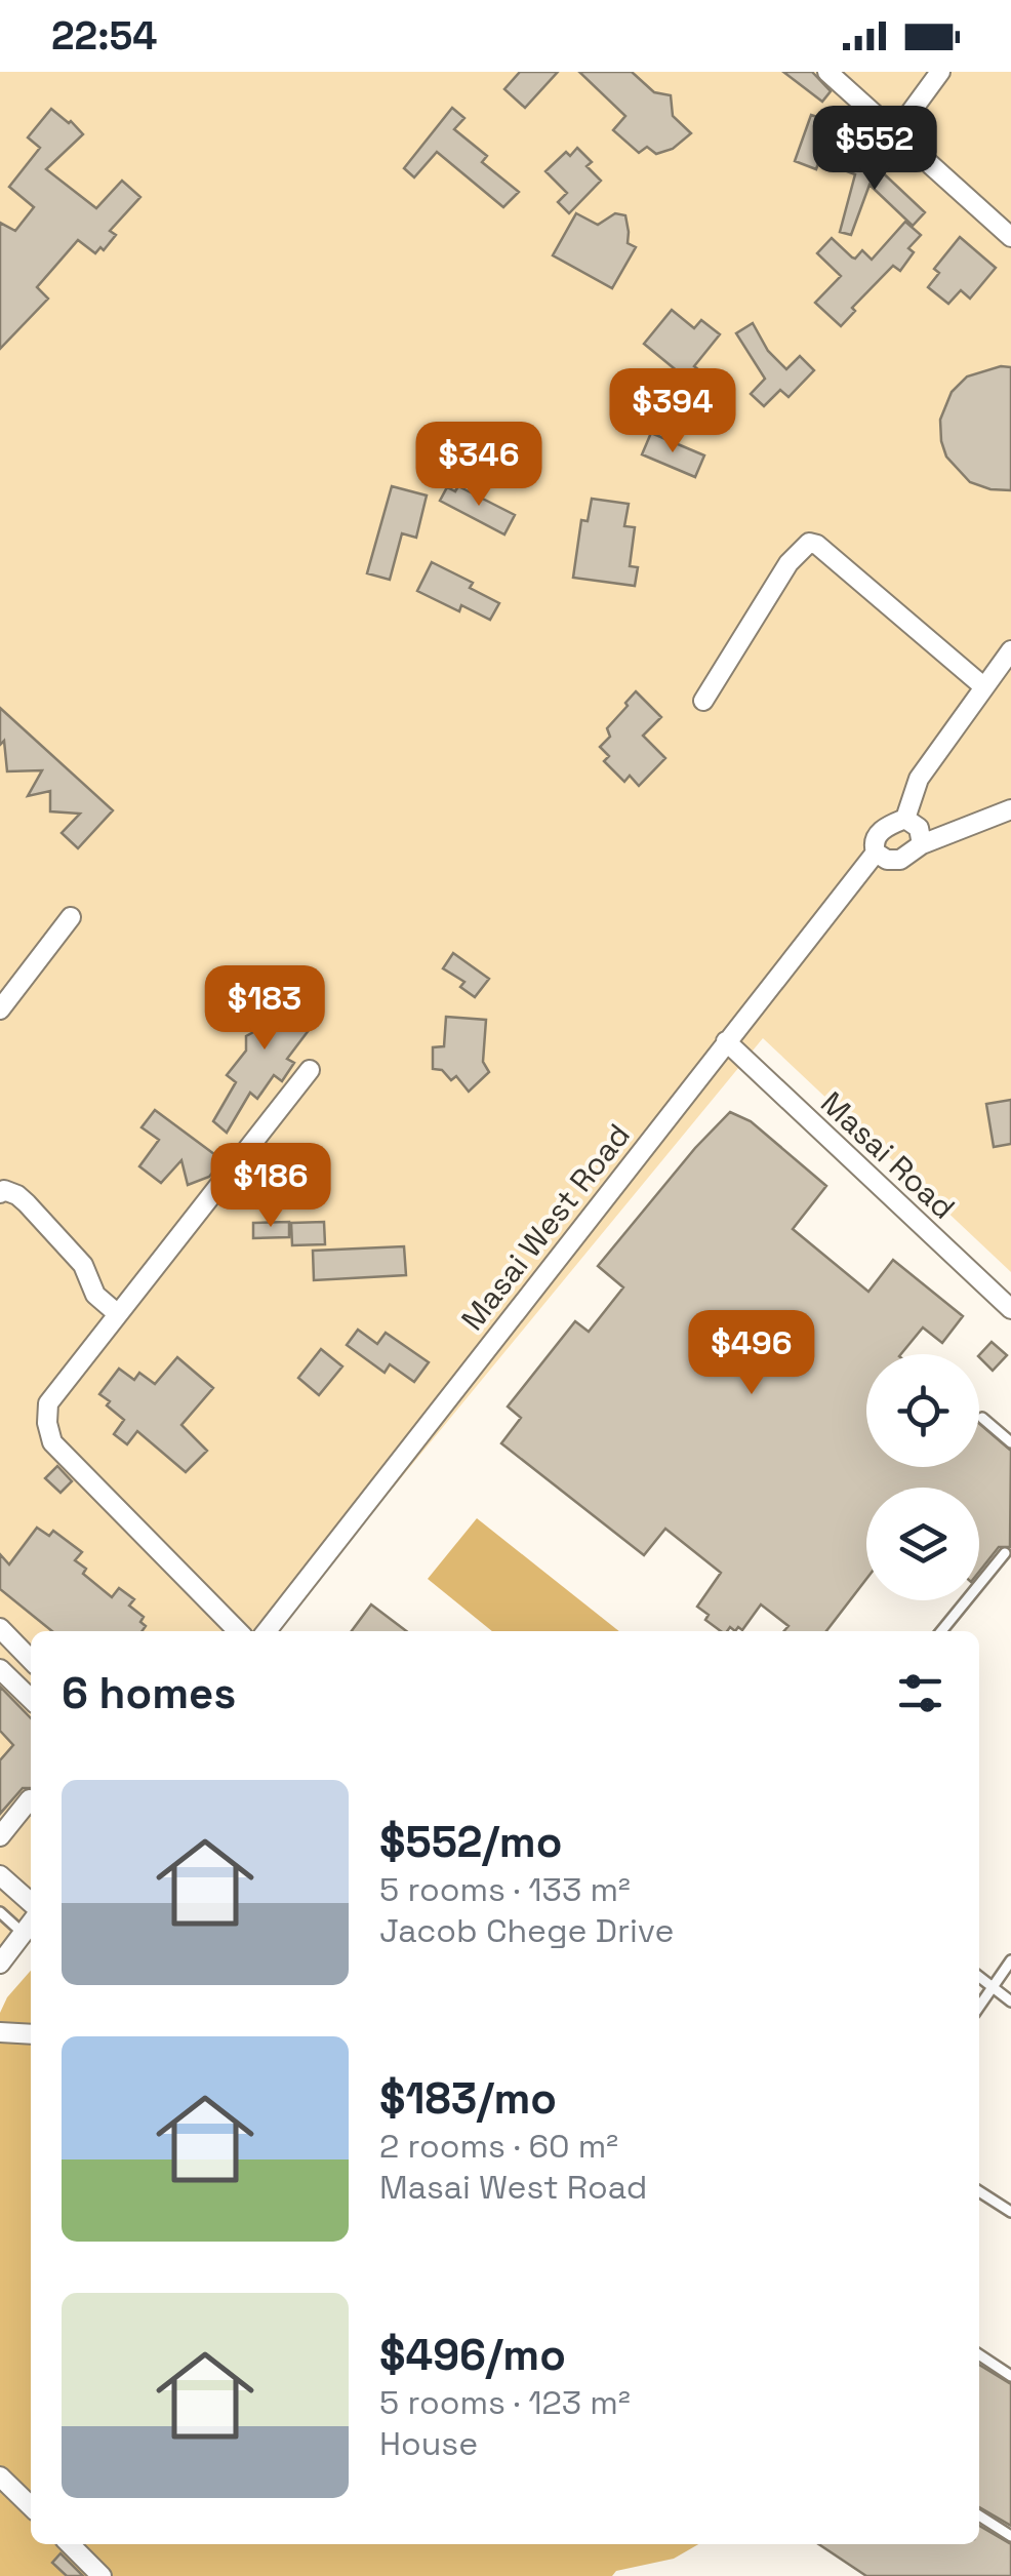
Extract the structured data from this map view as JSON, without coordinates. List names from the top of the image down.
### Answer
{
  "streets": {
    "street": ["Masai Road", "Masai West Road"]
  },
  "crossings": [
    ["Masai Road", "Masai West Road"]
  ],
  "page": {
    "status": "22:54",
    "price": [
      "$552",
      "$394",
      "$346",
      "$183",
      "$186",
      "$496"
    ],
    "heading": "6 homes",
    "list": [
      {
        "name": "$552/mo",
        "note": "5 rooms · 133 m² · Jacob Chege Drive"
      },
      {
        "name": "$183/mo",
        "note": "2 rooms · 60 m² · Masai West Road"
      },
      {
        "name": "$496/mo",
        "note": "5 rooms · 123 m² · House"
      }
    ]
  }
}
